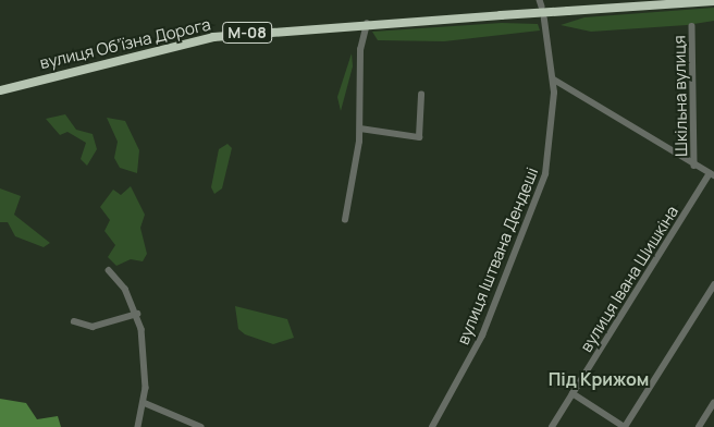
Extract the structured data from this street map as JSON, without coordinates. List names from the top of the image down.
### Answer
{
  "streets": {
    "highway": ["М-08", "вулиця Обʼїзна Дорога"],
    "street": ["Шкільна вулиця", "вулиця Іштвана Дендеші", "вулиця Івана Шишкіна"]
  },
  "districts": ["Під Крижом"]
}
